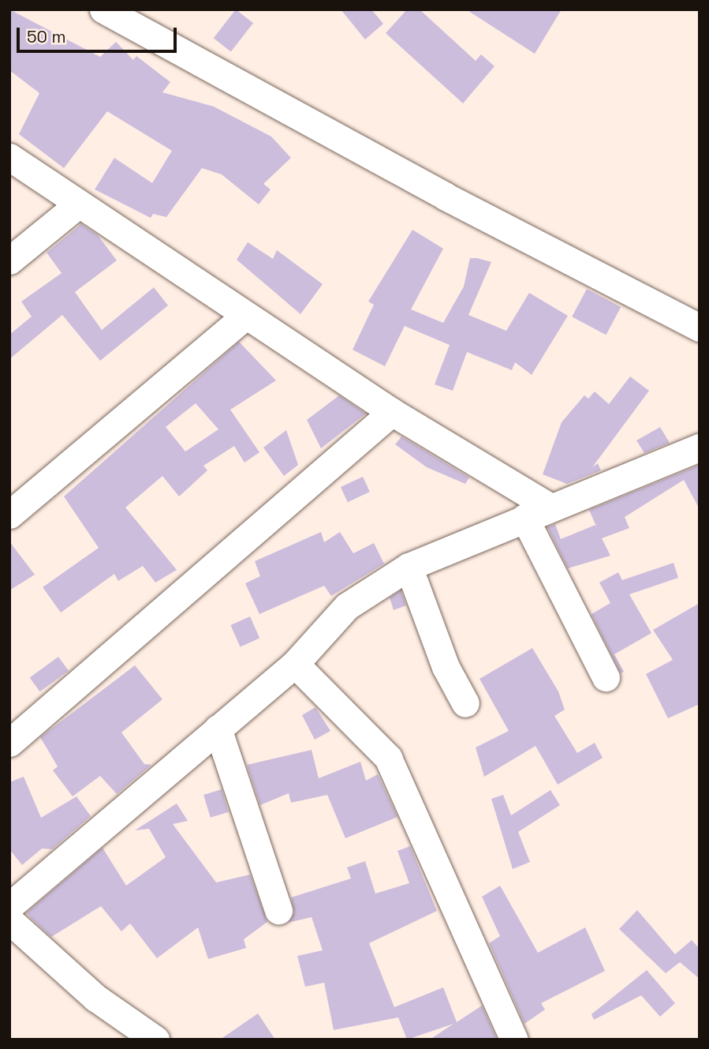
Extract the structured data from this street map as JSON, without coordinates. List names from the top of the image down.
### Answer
{
  "scale_bar": "50 m"
}
